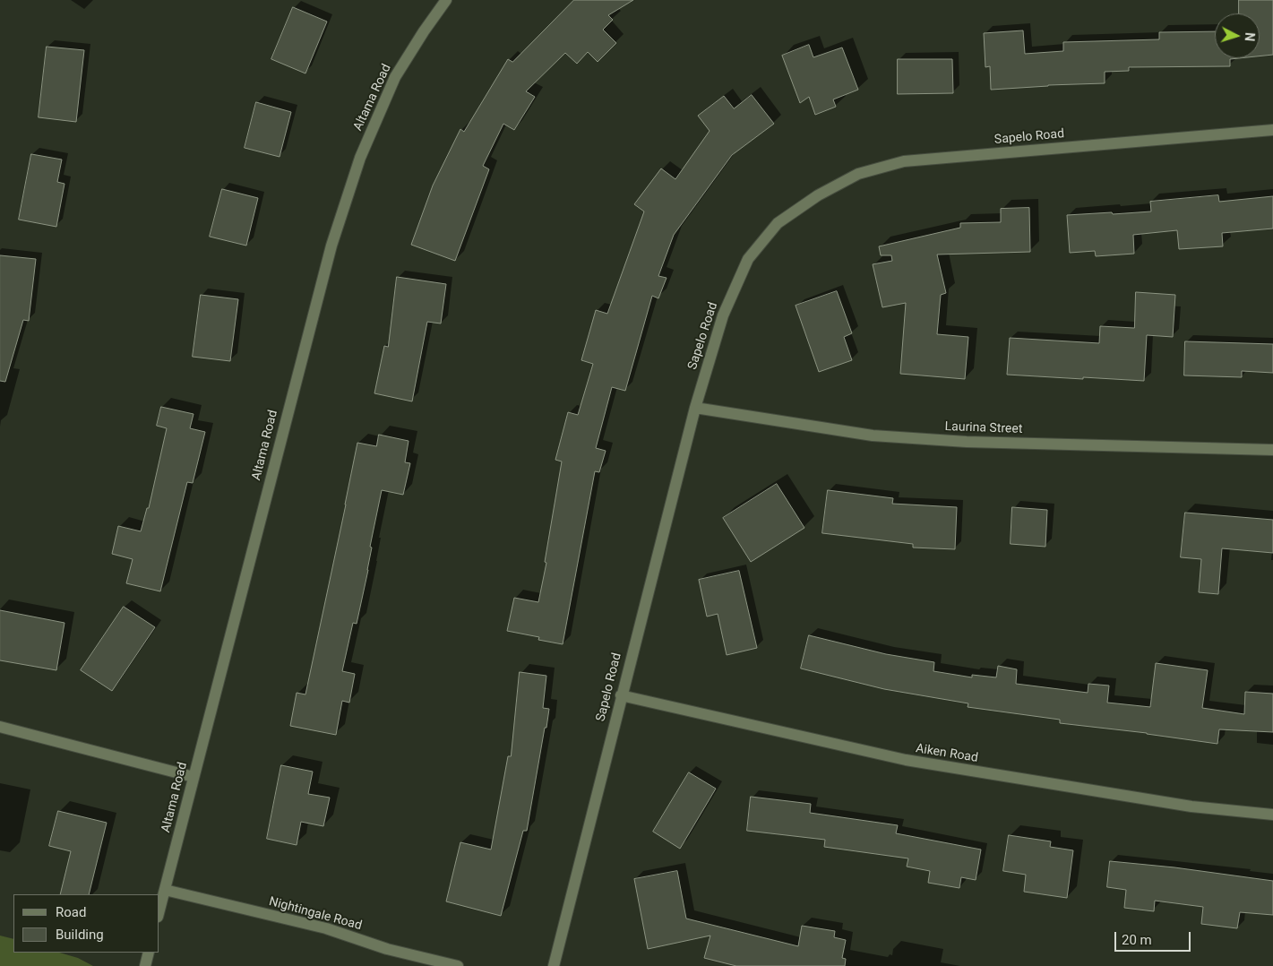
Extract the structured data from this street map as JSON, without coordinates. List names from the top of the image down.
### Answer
{
  "streets": {
    "street": [
      "Altama Road",
      "Sapelo Road",
      "Laurina Street",
      "Aiken Road",
      "Nightingale Road"
    ]
  },
  "crossings": [
    ["Altama Road", "Nightingale Road"],
    ["Sapelo Road", "Laurina Street"],
    ["Sapelo Road", "Aiken Road"]
  ],
  "legend": ["Road", "Building"],
  "scale_bar": "20 m",
  "north": "right"
}
